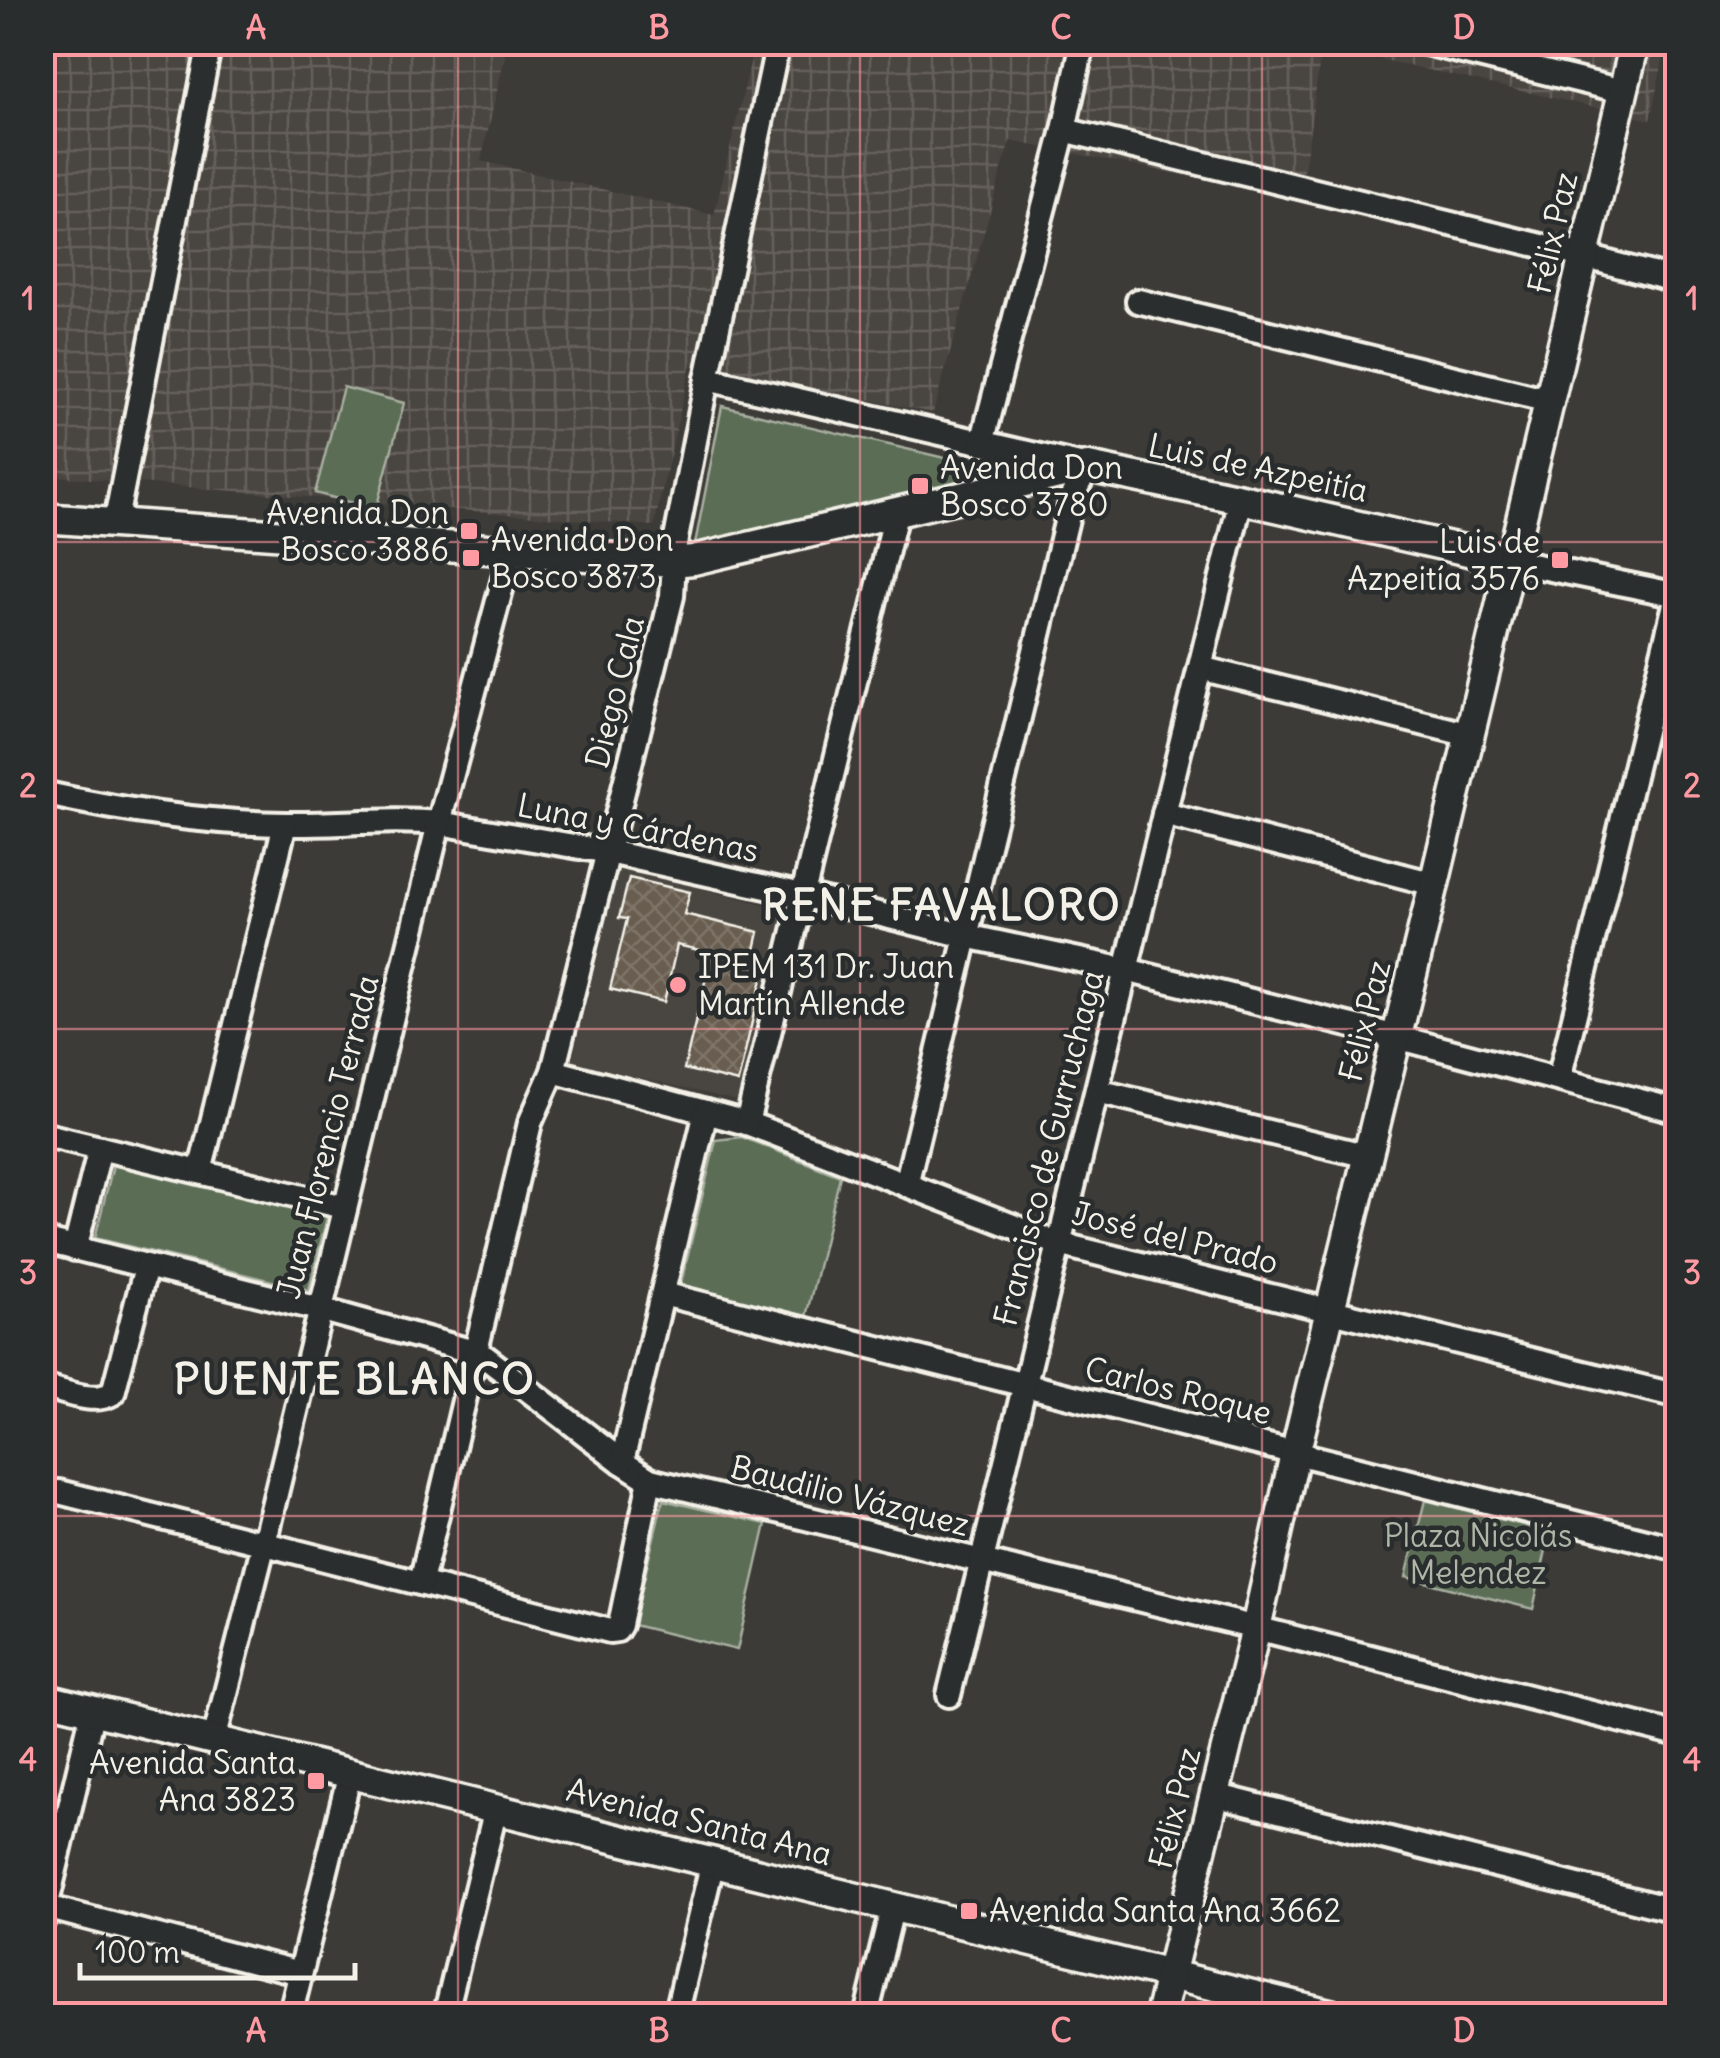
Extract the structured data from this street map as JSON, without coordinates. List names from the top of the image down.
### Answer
{
  "streets": {
    "main road": ["Félix Paz", "Luis de Azpeitía", "Avenida Santa Ana"],
    "street": [
      "Diego Cala",
      "Luna y Cárdenas",
      "Juan Florencio Terrada",
      "Francisco de Gurruchaga",
      "José del Prado",
      "Carlos Roque",
      "Baudilio Vázquez"
    ]
  },
  "crossings": [
    ["Félix Paz", "Luis de Azpeitía"],
    ["Félix Paz", "Luna y Cárdenas"],
    ["Félix Paz", "José del Prado"],
    ["Félix Paz", "Carlos Roque"],
    ["Félix Paz", "Baudilio Vázquez"],
    ["Félix Paz", "Avenida Santa Ana"],
    ["Luis de Azpeitía", "Diego Cala"],
    ["Luis de Azpeitía", "Francisco de Gurruchaga"],
    ["Diego Cala", "Luna y Cárdenas"],
    ["Diego Cala", "José del Prado"],
    ["Diego Cala", "Baudilio Vázquez"],
    ["Luna y Cárdenas", "Juan Florencio Terrada"],
    ["Luna y Cárdenas", "Francisco de Gurruchaga"],
    ["Juan Florencio Terrada", "Baudilio Vázquez"],
    ["Juan Florencio Terrada", "Avenida Santa Ana"],
    ["Francisco de Gurruchaga", "José del Prado"],
    ["Francisco de Gurruchaga", "Carlos Roque"],
    ["Francisco de Gurruchaga", "Baudilio Vázquez"]
  ],
  "districts": ["RENE FAVALORO", "PUENTE BLANCO"],
  "parks": ["Plaza Nicolás Melendez"],
  "places": {
    "transit": [
      "Avenida Don Bosco 3780",
      "Avenida Don Bosco 3886",
      "Avenida Don Bosco 3873",
      "Luis de Azpeitía 3576",
      "Avenida Santa Ana 3823",
      "Avenida Santa Ana 3662"
    ],
    "other": ["IPEM 131 Dr. Juan Martín Allende"]
  },
  "scale_bar": "100 m",
  "grid": {
    "columns": [
      "A",
      "B",
      "C",
      "D"
    ],
    "rows": [
      "1",
      "2",
      "3",
      "4"
    ]
  }
}
